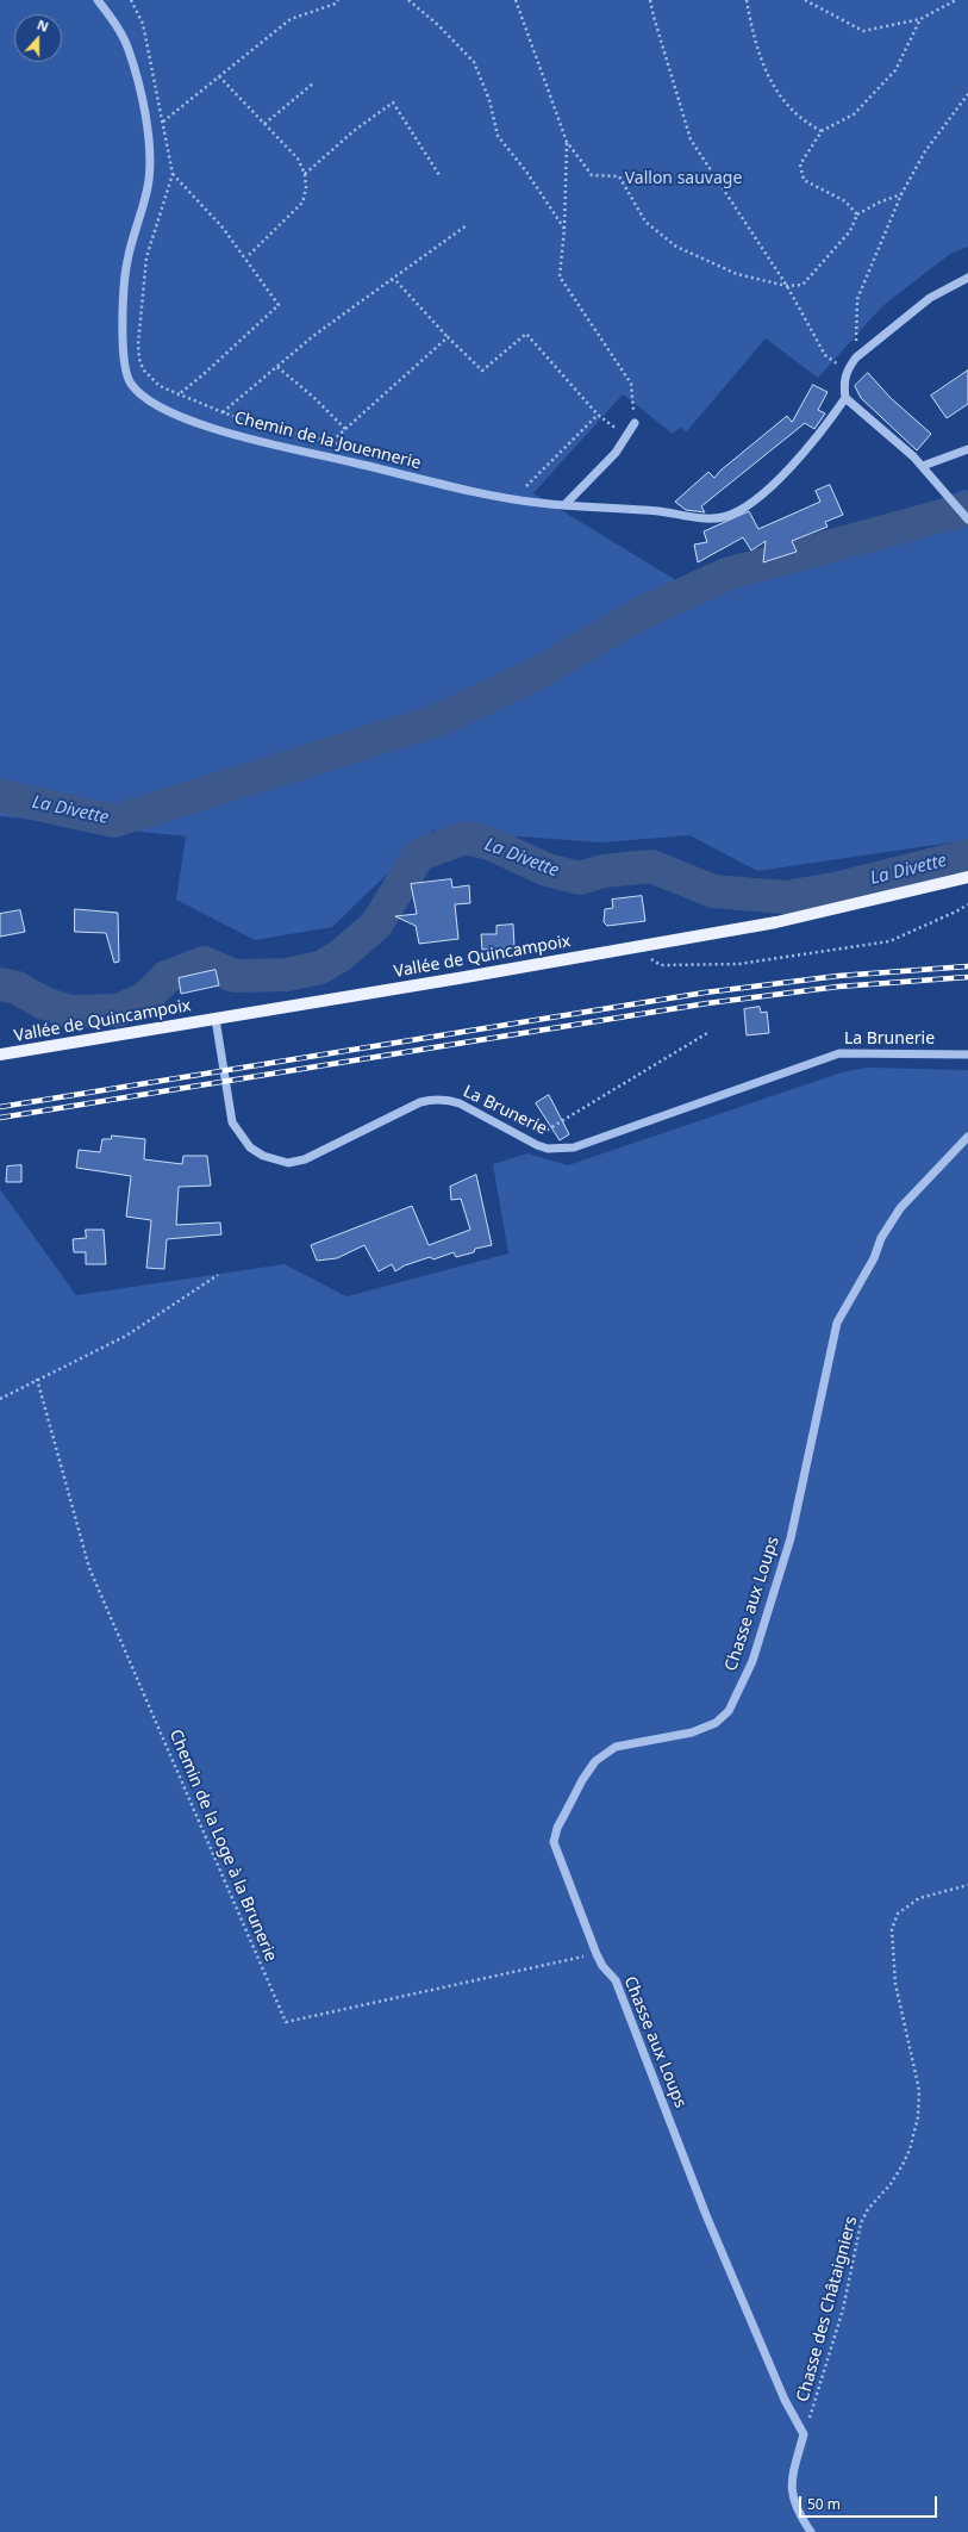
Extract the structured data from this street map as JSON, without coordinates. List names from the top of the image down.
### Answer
{
  "streets": {
    "main road": ["Vallée de Quincampoix"],
    "street": ["Chemin de la Jouennerie", "La Brunerie", "Chasse aux Loups"],
    "path": ["Chemin de la Loge à la Brunerie", "Chasse des Châtaigniers"]
  },
  "crossings": [
    ["Vallée de Quincampoix", "La Brunerie"],
    ["Chasse aux Loups", "Chemin de la Loge à la Brunerie"],
    ["Chasse aux Loups", "Chasse des Châtaigniers"]
  ],
  "water": ["La Divette"],
  "parks": ["Vallon sauvage"],
  "scale_bar": "50 m",
  "north": "top"
}
